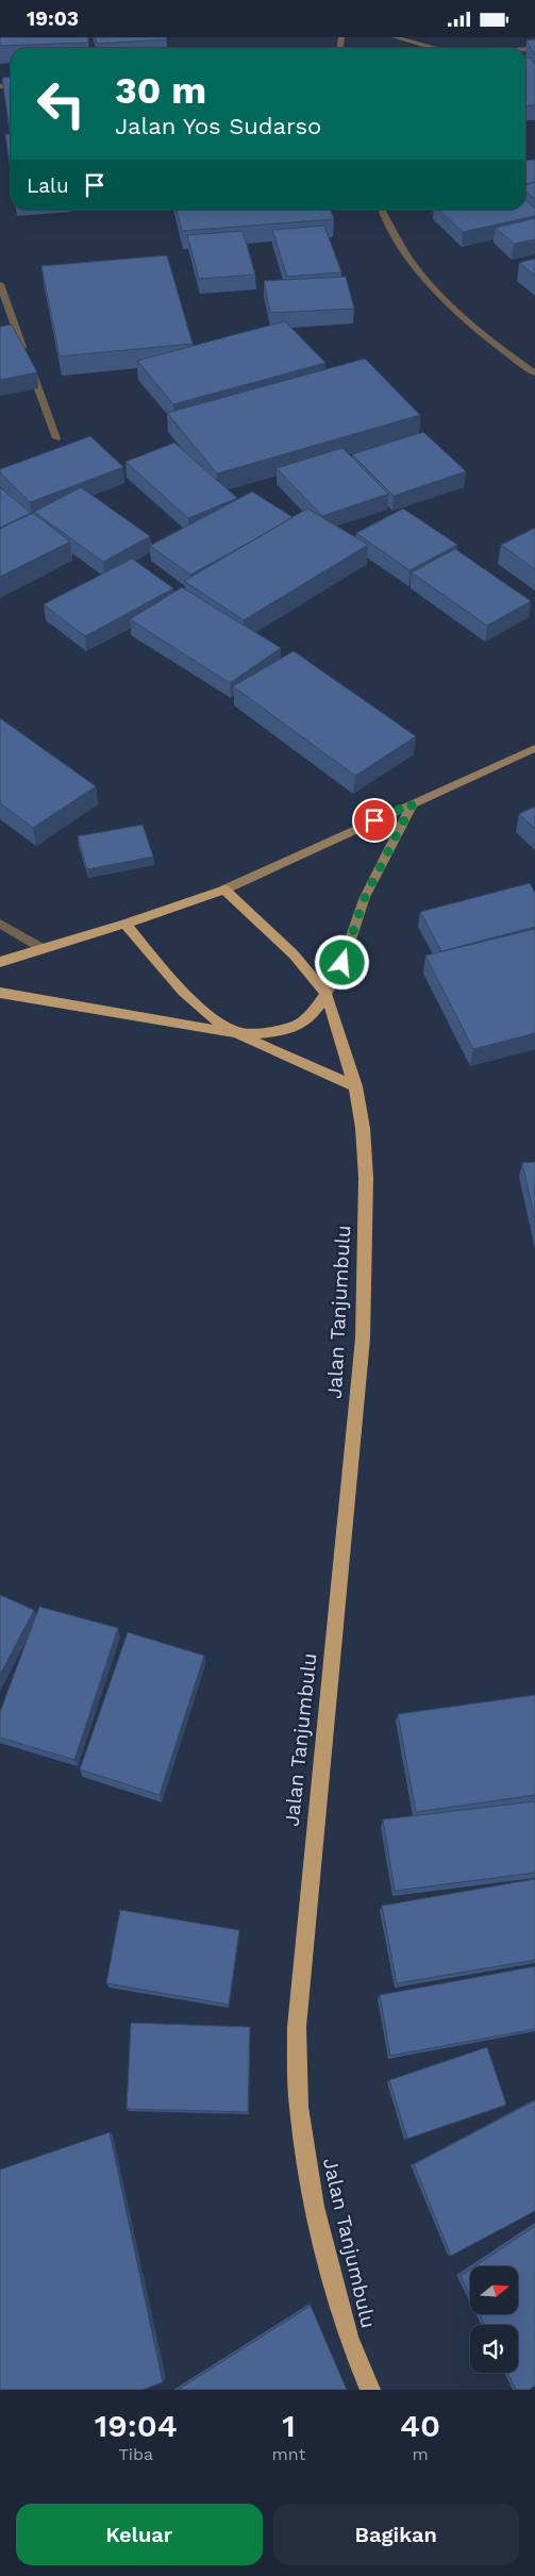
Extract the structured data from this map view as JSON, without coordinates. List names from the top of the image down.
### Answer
{
  "streets": {
    "highway": ["Jalan Tanjumbulu"]
  },
  "north": "right",
  "page": {
    "status": "19:03",
    "turn": ["30 m", "Jalan Yos Sudarso"],
    "then": "Lalu",
    "eta": [
      "19:04",
      "Tiba",
      "1",
      "mnt",
      "40",
      "m"
    ],
    "buttons": ["Keluar", "Bagikan"]
  }
}
